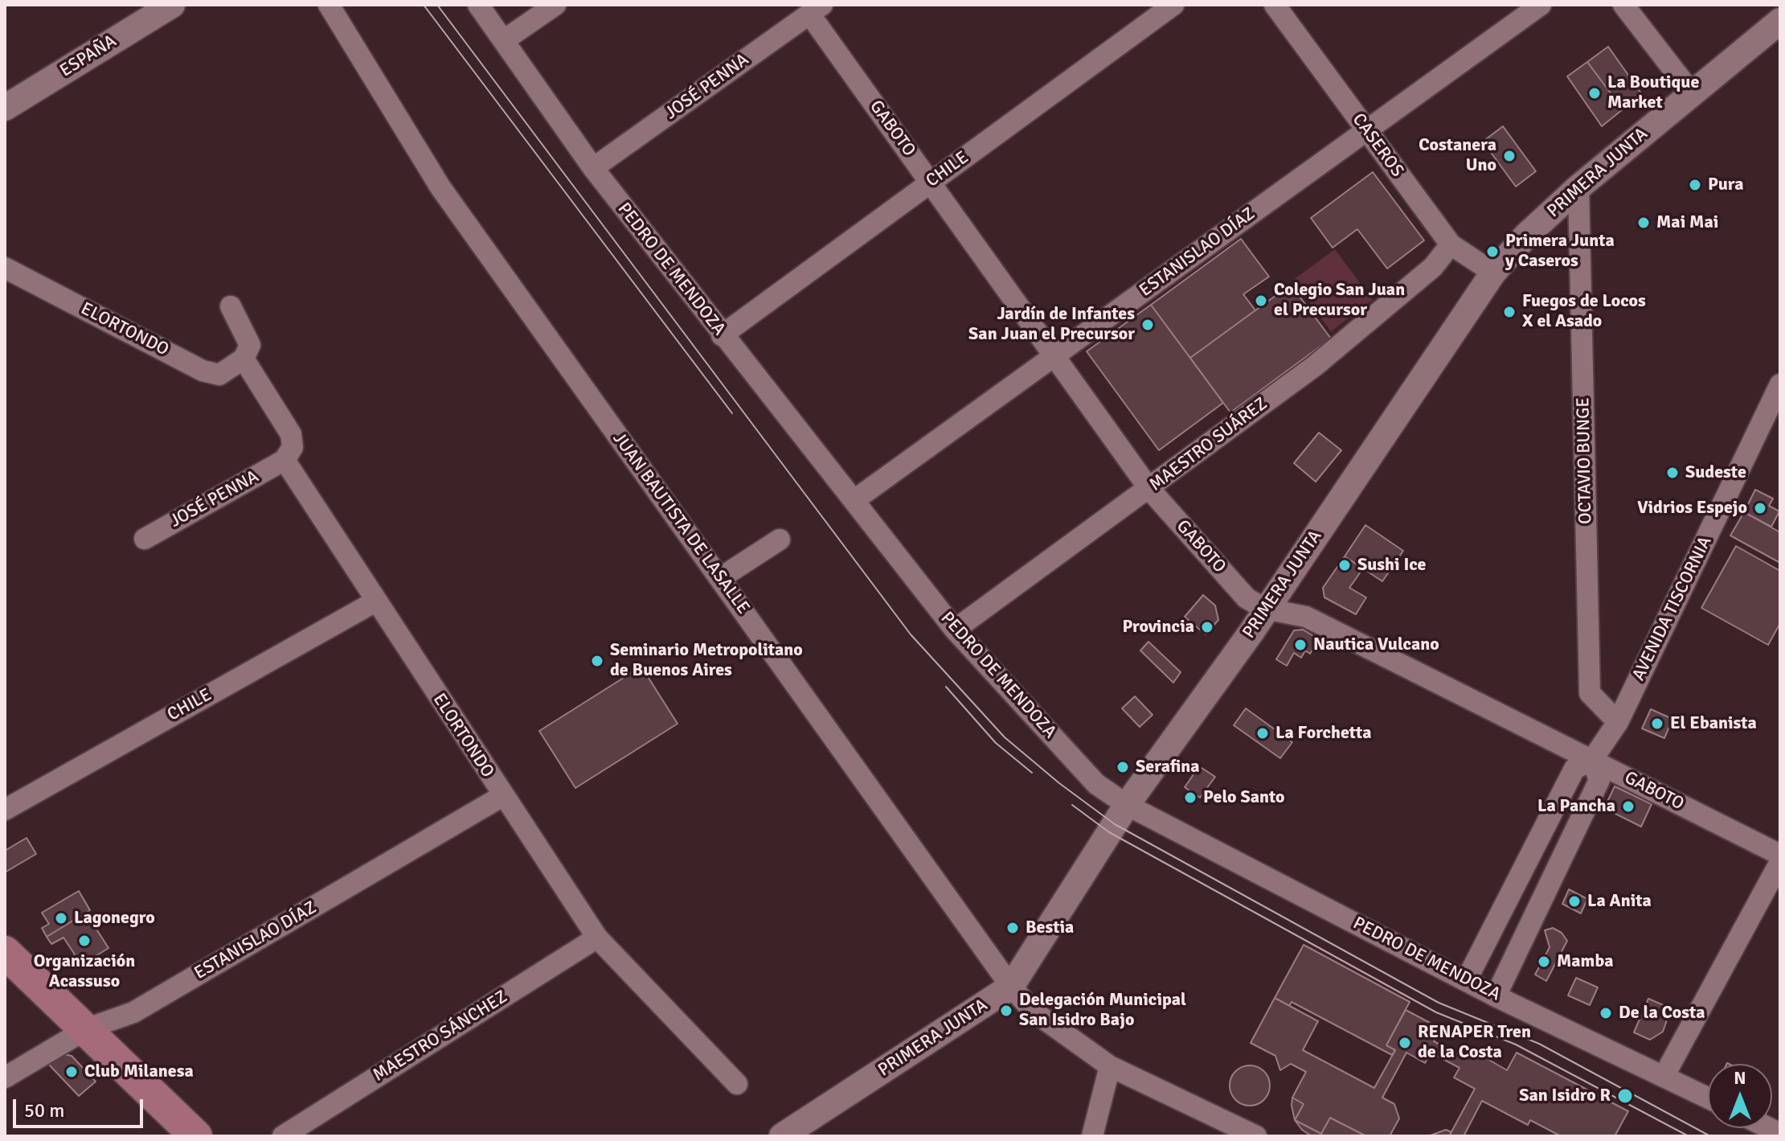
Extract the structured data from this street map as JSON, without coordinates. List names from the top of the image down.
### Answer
{
  "streets": {
    "street": [
      "ESPAÑA",
      "JOSÉ PENNA",
      "GABOTO",
      "CASEROS",
      "CHILE",
      "PRIMERA JUNTA",
      "ESTANISLAO DÍAZ",
      "PEDRO DE MENDOZA",
      "ELORTONDO",
      "MAESTRO SUÁREZ",
      "OCTAVIO BUNGE",
      "JUAN BAUTISTA DE LASALLE",
      "AVENIDA TISCORNIA",
      "MAESTRO SÁNCHEZ"
    ]
  },
  "crossings": [
    ["JOSÉ PENNA", "GABOTO"],
    ["JOSÉ PENNA", "PEDRO DE MENDOZA"],
    ["JOSÉ PENNA", "ELORTONDO"],
    ["GABOTO", "CHILE"],
    ["GABOTO", "PRIMERA JUNTA"],
    ["GABOTO", "ESTANISLAO DÍAZ"],
    ["GABOTO", "MAESTRO SUÁREZ"],
    ["GABOTO", "AVENIDA TISCORNIA"],
    ["CASEROS", "PRIMERA JUNTA"],
    ["CASEROS", "ESTANISLAO DÍAZ"],
    ["CASEROS", "MAESTRO SUÁREZ"],
    ["CHILE", "PEDRO DE MENDOZA"],
    ["CHILE", "ELORTONDO"],
    ["PRIMERA JUNTA", "PEDRO DE MENDOZA"],
    ["PRIMERA JUNTA", "OCTAVIO BUNGE"],
    ["PRIMERA JUNTA", "JUAN BAUTISTA DE LASALLE"],
    ["ESTANISLAO DÍAZ", "PEDRO DE MENDOZA"],
    ["ESTANISLAO DÍAZ", "ELORTONDO"],
    ["PEDRO DE MENDOZA", "MAESTRO SUÁREZ"],
    ["PEDRO DE MENDOZA", "AVENIDA TISCORNIA"],
    ["ELORTONDO", "MAESTRO SÁNCHEZ"],
    ["OCTAVIO BUNGE", "AVENIDA TISCORNIA"]
  ],
  "places": [
    "La Boutique Market",
    "Costanera Uno",
    "Pura",
    "Mai Mai",
    "Primera Junta y Caseros",
    "Colegio San Juan el Precursor",
    "Fuegos de Locos X el Asado",
    "Jardín de Infantes San Juan el Precursor",
    "Sudeste",
    "Vidrios Espejo",
    "Sushi Ice",
    "Provincia",
    "Nautica Vulcano",
    "Seminario Metropolitano de Buenos Aires",
    "El Ebanista",
    "La Forchetta",
    "Serafina",
    "Pelo Santo",
    "La Pancha",
    "La Anita",
    "Lagonegro",
    "Bestia",
    "Organización Acassuso",
    "Mamba",
    "Delegación Municipal San Isidro Bajo",
    "De la Costa",
    "RENAPER Tren de la Costa",
    "Club Milanesa",
    "San Isidro R"
  ],
  "scale_bar": "50 m",
  "north": "top"
}
